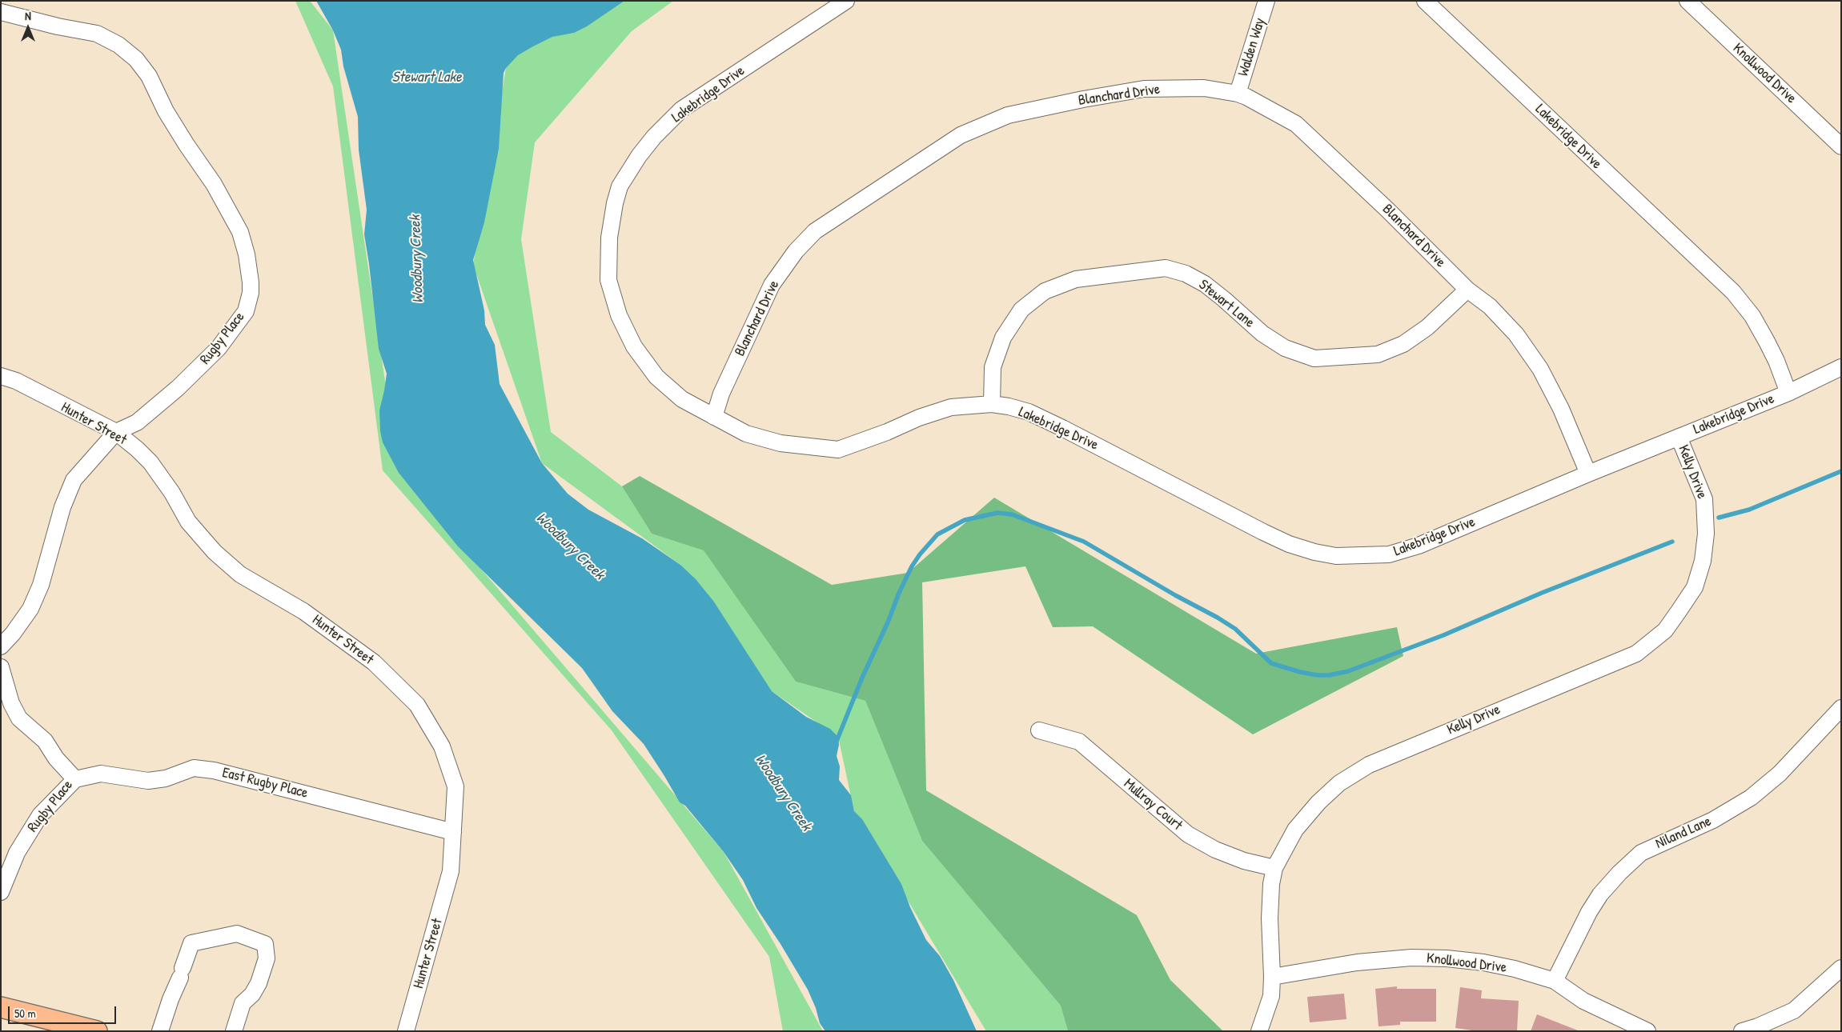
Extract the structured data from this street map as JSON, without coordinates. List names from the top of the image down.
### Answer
{
  "streets": {
    "street": [
      "Walden Way",
      "Knollwood Drive",
      "Lakebridge Drive",
      "Blanchard Drive",
      "Stewart Lane",
      "Rugby Place",
      "Hunter Street",
      "Kelly Drive",
      "East Rugby Place",
      "Mullray Court",
      "Niland Lane"
    ]
  },
  "crossings": [
    ["Walden Way", "Blanchard Drive"],
    ["Knollwood Drive", "Kelly Drive"],
    ["Knollwood Drive", "Niland Lane"],
    ["Lakebridge Drive", "Blanchard Drive"],
    ["Lakebridge Drive", "Stewart Lane"],
    ["Lakebridge Drive", "Kelly Drive"],
    ["Blanchard Drive", "Stewart Lane"],
    ["Rugby Place", "Hunter Street"],
    ["Rugby Place", "East Rugby Place"],
    ["Hunter Street", "East Rugby Place"],
    ["Kelly Drive", "Mullray Court"]
  ],
  "water": ["Stewart Lake", "Woodbury Creek"],
  "scale_bar": "50 m",
  "north": "top"
}
